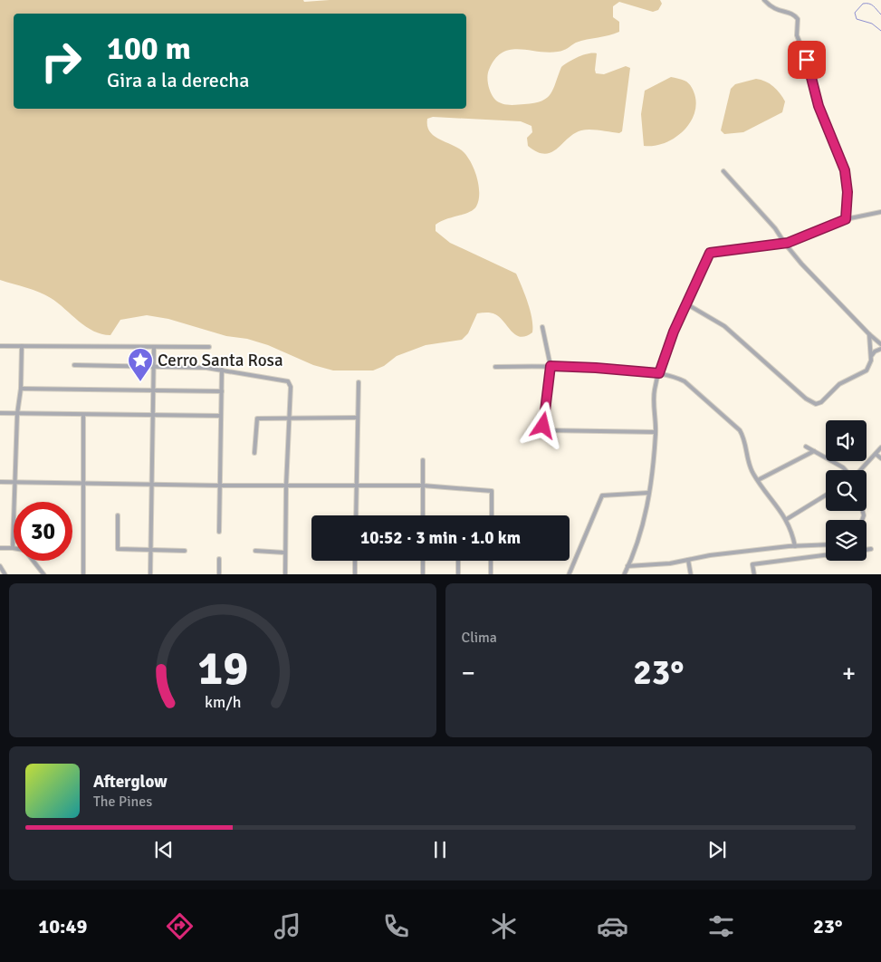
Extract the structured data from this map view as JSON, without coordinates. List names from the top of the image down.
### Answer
{
  "places": {
    "place": ["Cerro Santa Rosa"]
  },
  "page": {
    "turn": ["100 m", "Gira a la derecha"],
    "limit": "30",
    "trip": "10:52 · 3 min · 1.0 km",
    "tile": "Clima",
    "heat": ["−", "23°", "+"],
    "song": ["Afterglow", "The Pines"],
    "tabs": ["10:49", "23°"],
    "gauge": ["19", "km/h"]
  }
}
